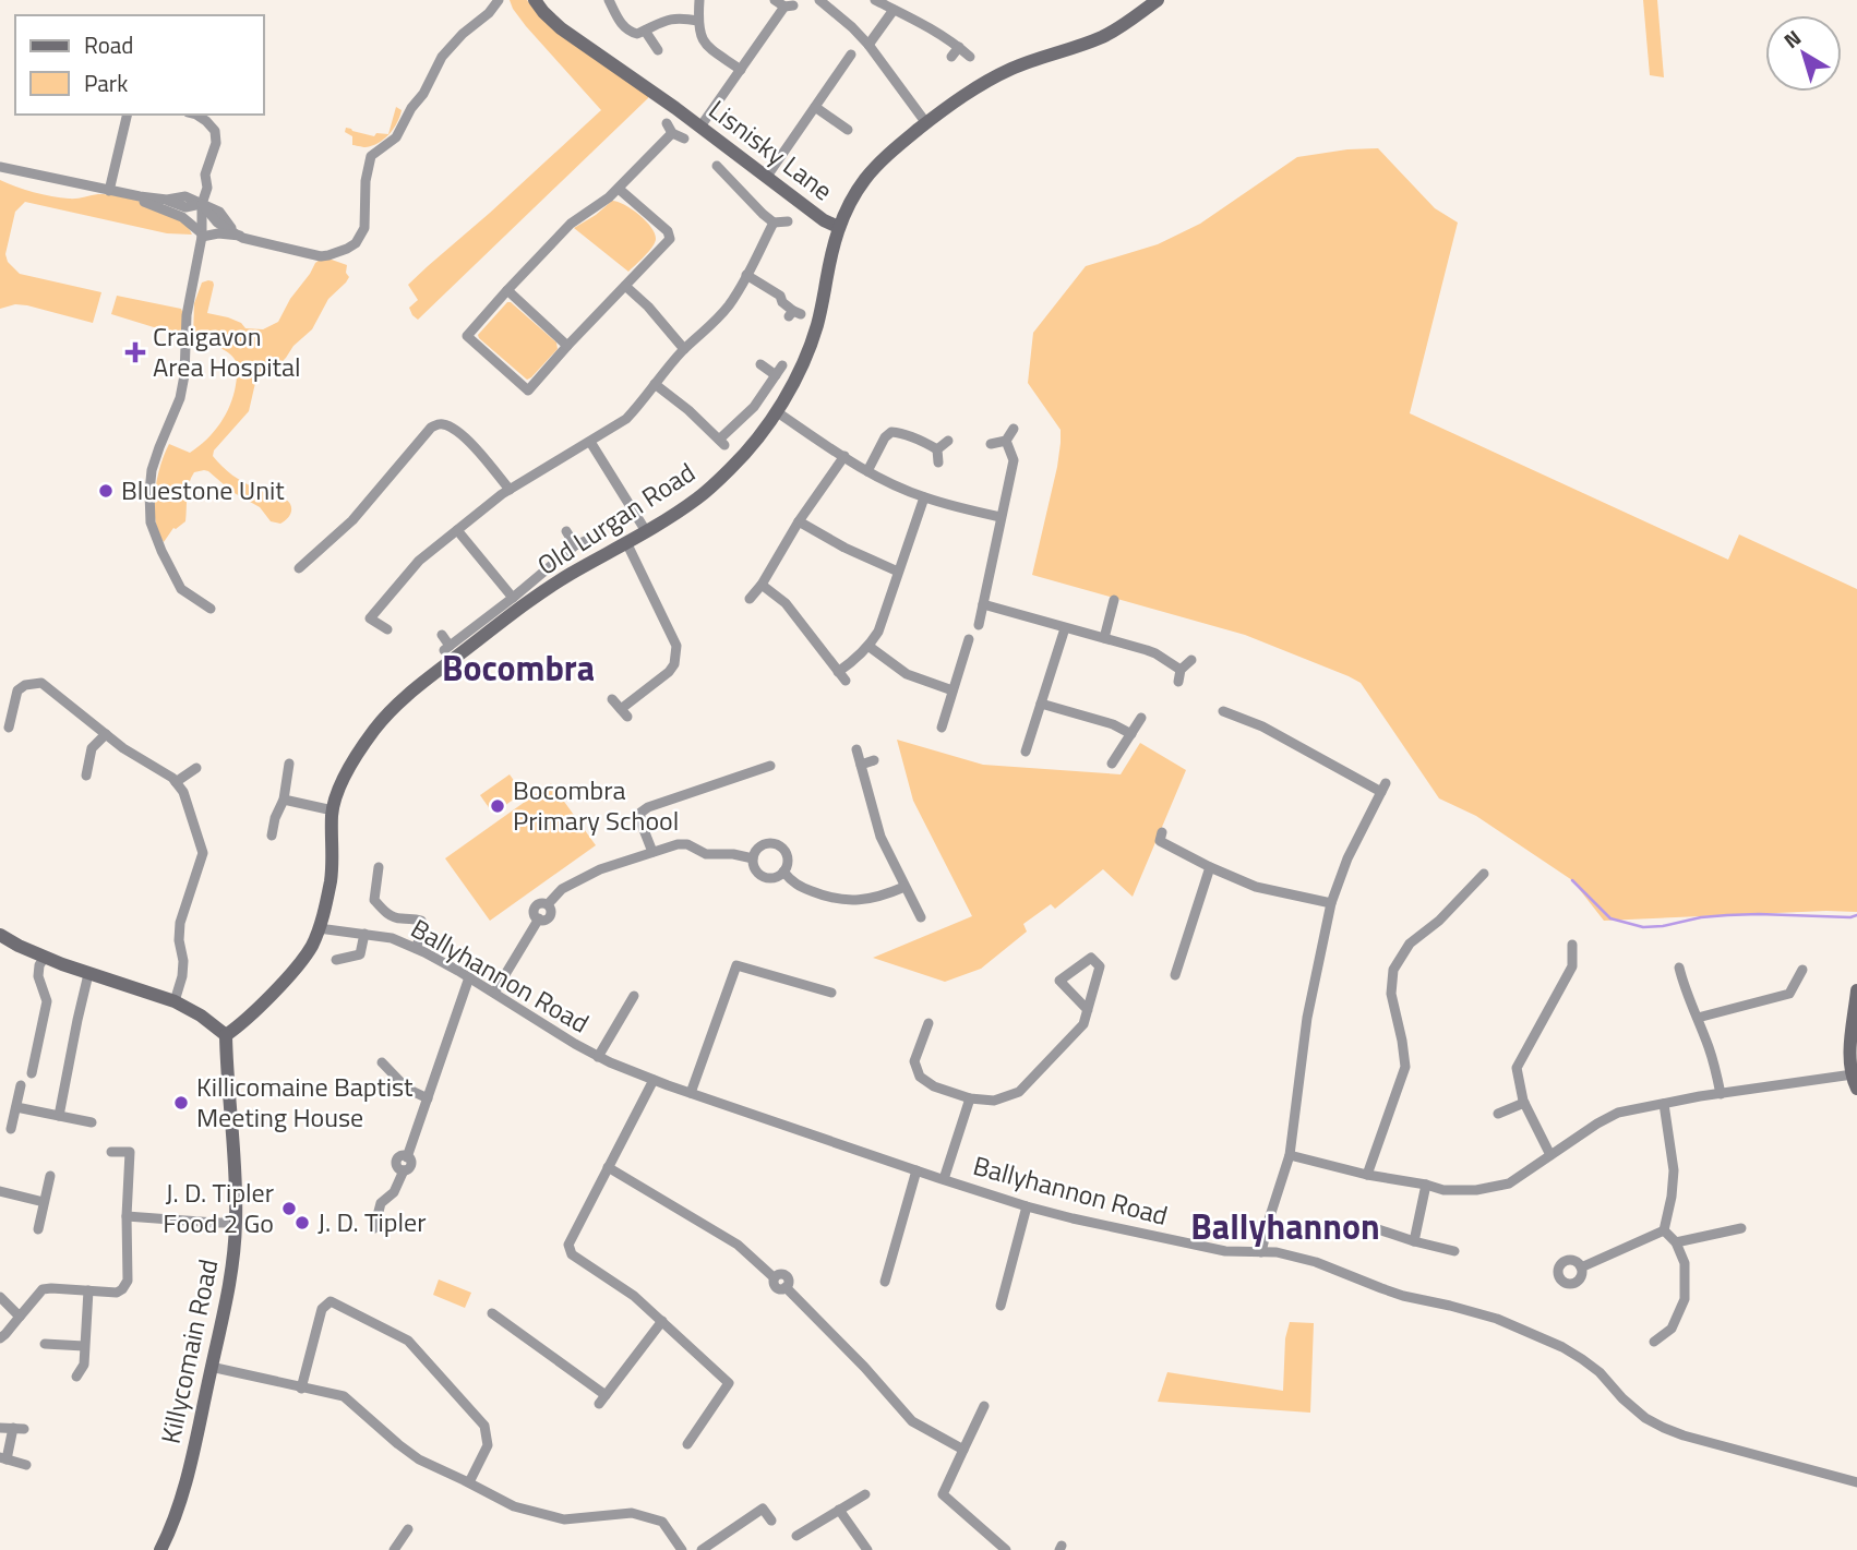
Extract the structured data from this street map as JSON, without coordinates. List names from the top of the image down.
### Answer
{
  "streets": {
    "street": [
      "Lisnisky Lane",
      "Old Lurgan Road",
      "Ballyhannon Road",
      "Killycomain Road"
    ]
  },
  "crossings": [
    ["Lisnisky Lane", "Old Lurgan Road"]
  ],
  "districts": ["Bocombra", "Ballyhannon"],
  "places": {
    "health": ["Craigavon Area Hospital"],
    "other": [
      "Bluestone Unit",
      "Bocombra Primary School",
      "Killicomaine Baptist Meeting House",
      "J. D. Tipler Food 2 Go",
      "J. D. Tipler"
    ]
  },
  "legend": ["Road", "Park"],
  "north": "top left"
}
